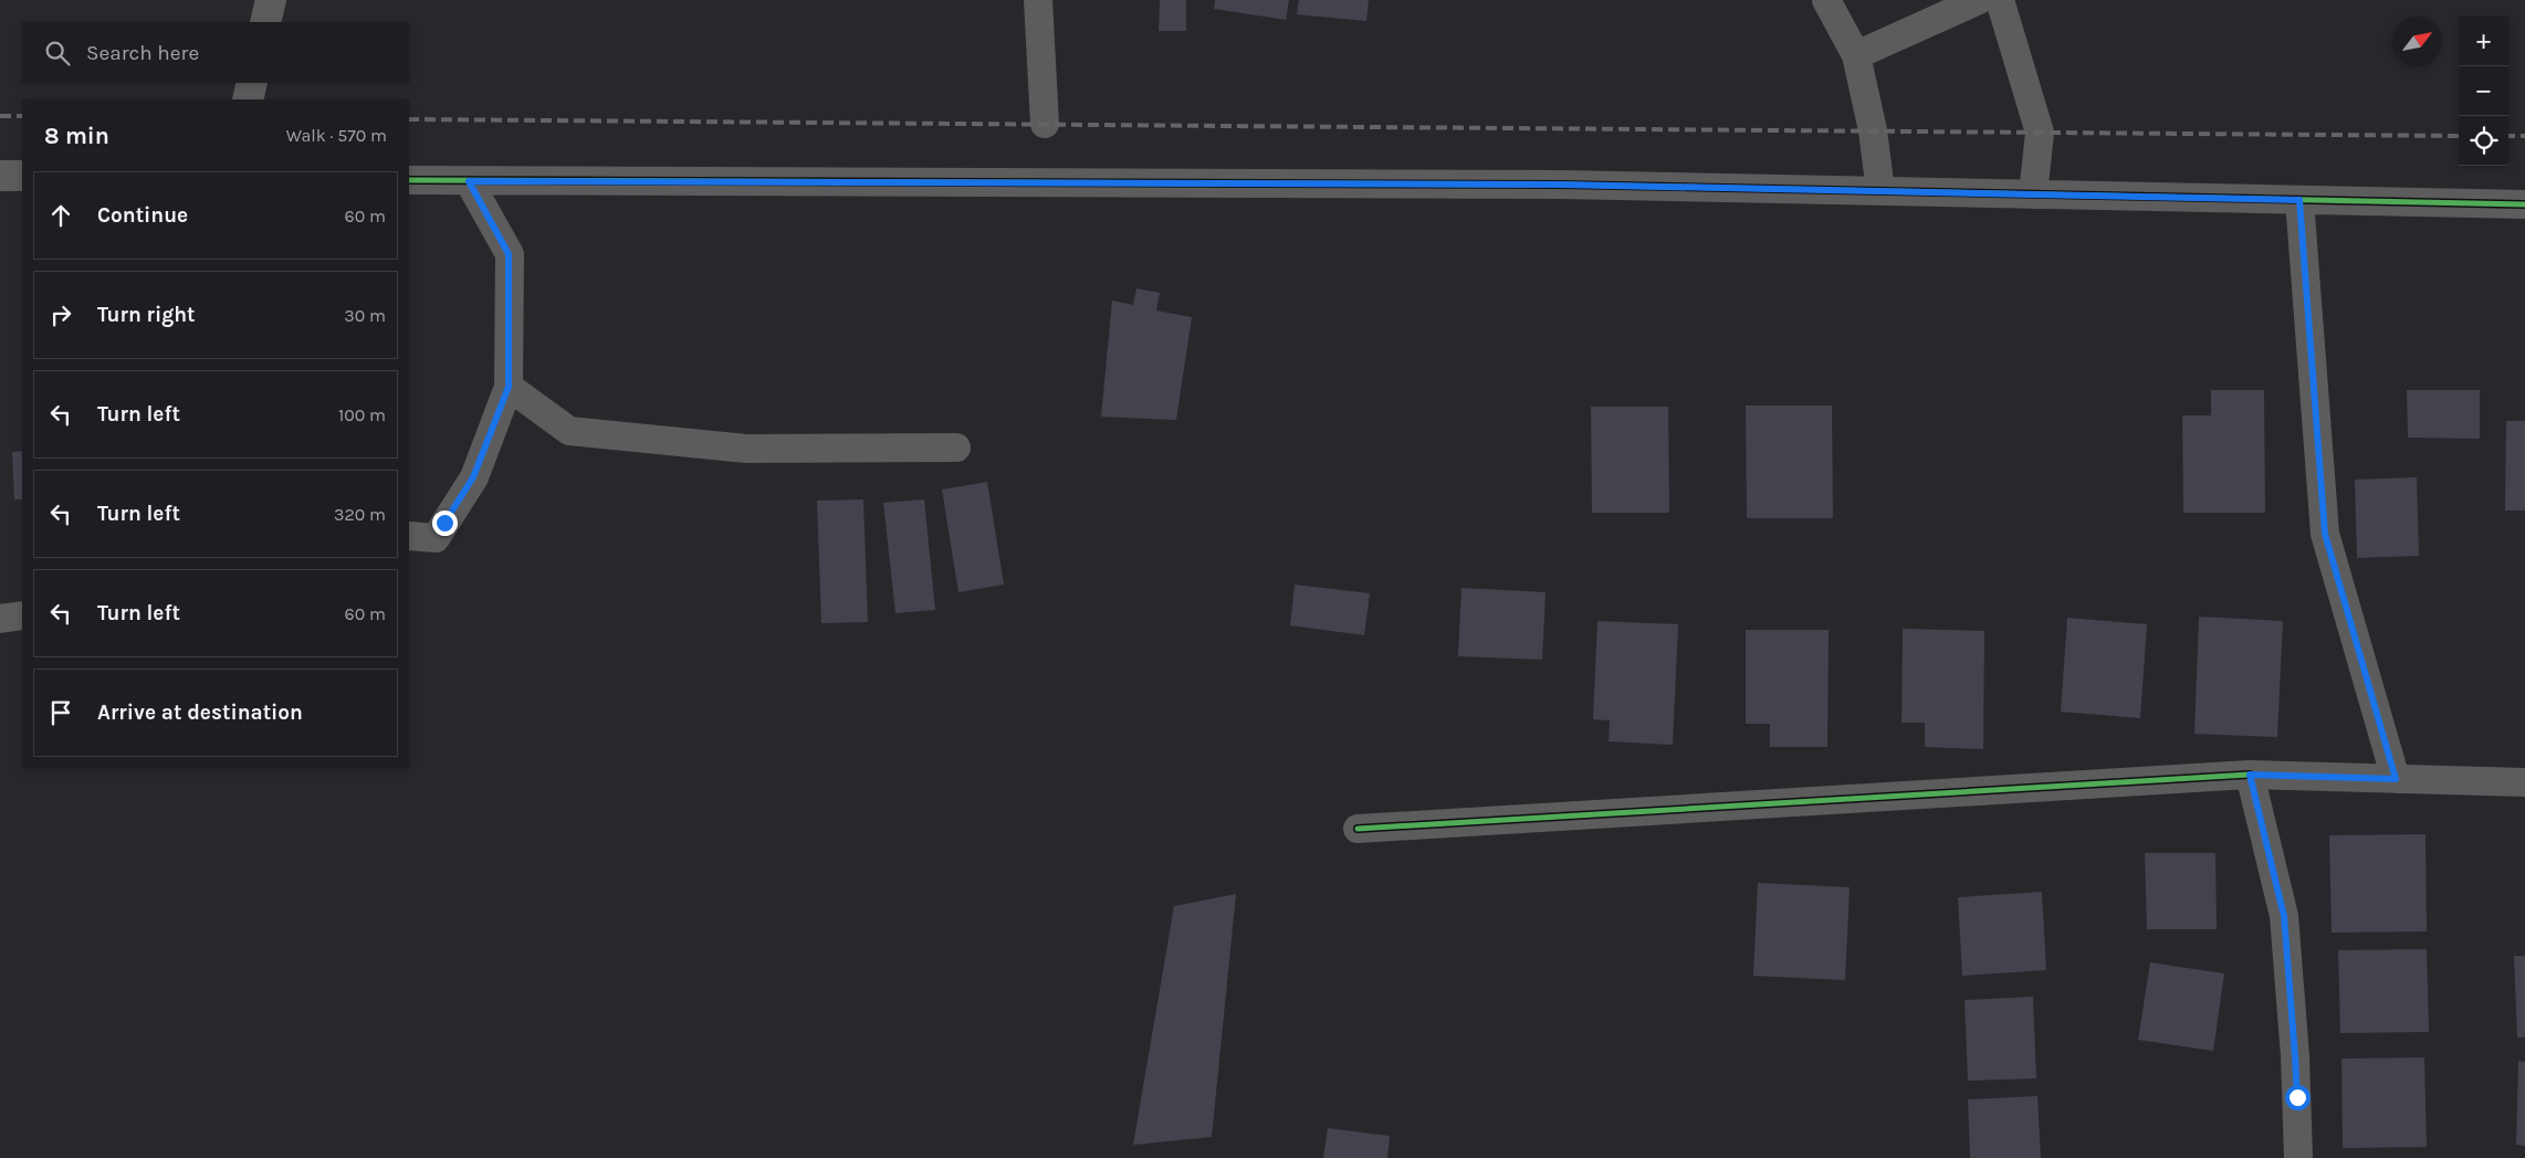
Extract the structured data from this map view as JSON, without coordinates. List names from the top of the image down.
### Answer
{
  "north": "top right",
  "page": {
    "map_buttons": ["+", "−"],
    "search": "Search here",
    "heading": ["8 min", "Walk · 570 m"],
    "list": [
      ["Continue", "60 m"],
      ["Turn right", "30 m"],
      ["Turn left", "100 m"],
      ["Turn left", "320 m"],
      ["Turn left", "60 m"],
      "Arrive at destination"
    ]
  }
}
